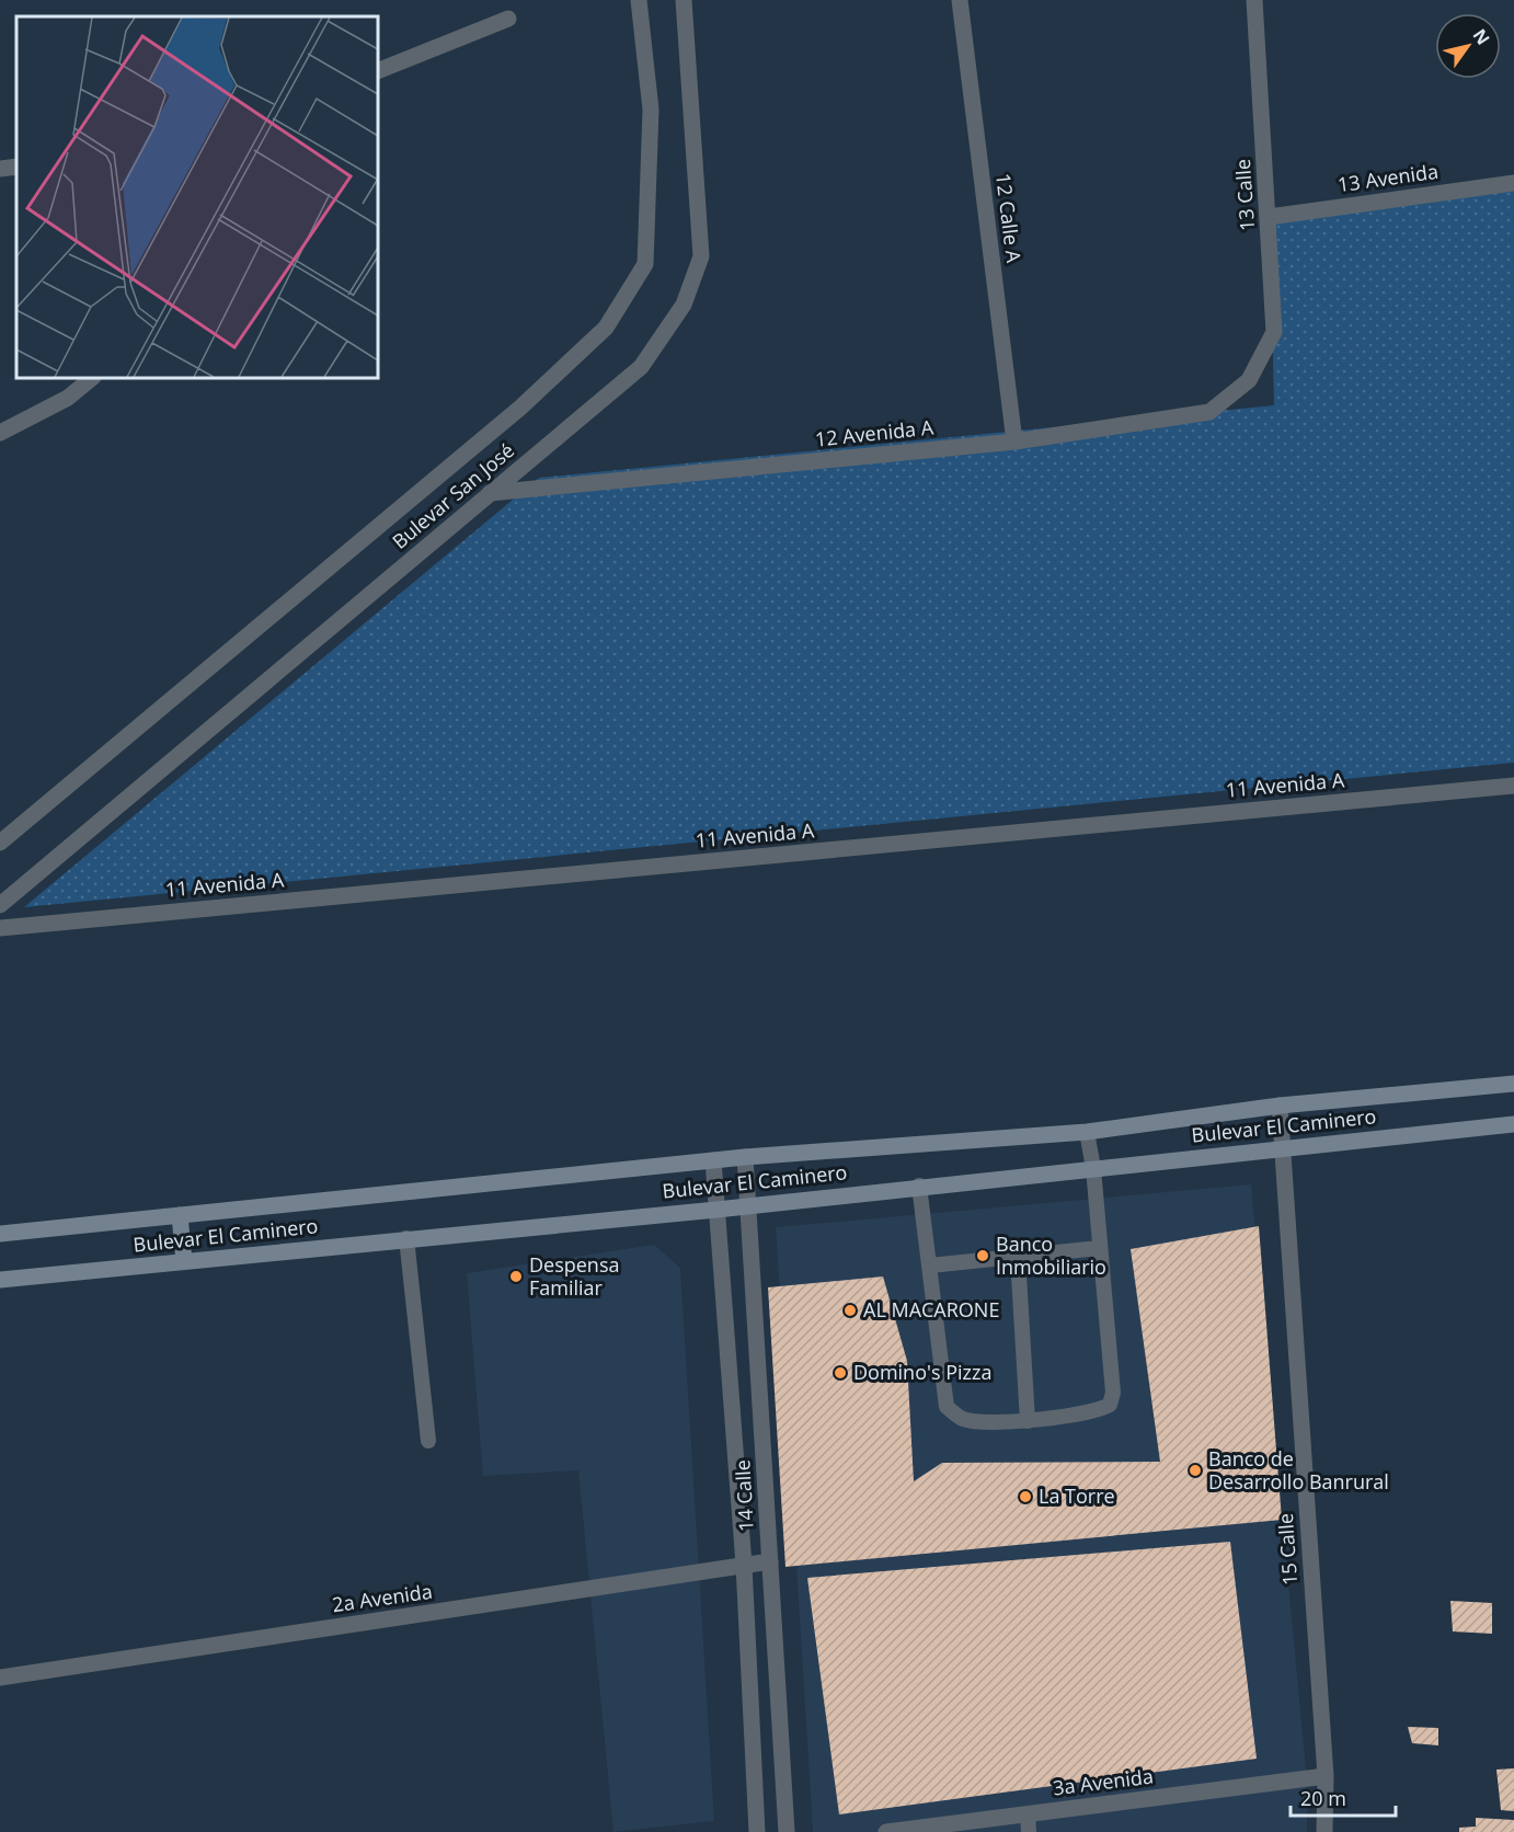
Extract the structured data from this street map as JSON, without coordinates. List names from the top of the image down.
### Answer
{
  "streets": {
    "main road": ["Bulevar El Caminero"],
    "street": [
      "13 Avenida",
      "13 Calle",
      "12 Calle A",
      "12 Avenida A",
      "Bulevar San José",
      "11 Avenida A",
      "14 Calle",
      "15 Calle",
      "2a Avenida",
      "3a Avenida"
    ]
  },
  "crossings": [
    ["13 Avenida", "13 Calle"],
    ["13 Calle", "12 Avenida A"],
    ["12 Calle A", "12 Avenida A"],
    ["12 Avenida A", "Bulevar San José"],
    ["Bulevar El Caminero", "14 Calle"],
    ["Bulevar El Caminero", "15 Calle"],
    ["14 Calle", "2a Avenida"],
    ["15 Calle", "3a Avenida"]
  ],
  "places": [
    "Banco Inmobiliario",
    "Despensa Familiar",
    "AL MACARONE",
    "Domino's Pizza",
    "Banco de Desarrollo Banrural",
    "La Torre"
  ],
  "scale_bar": "20 m",
  "north": "top right"
}
